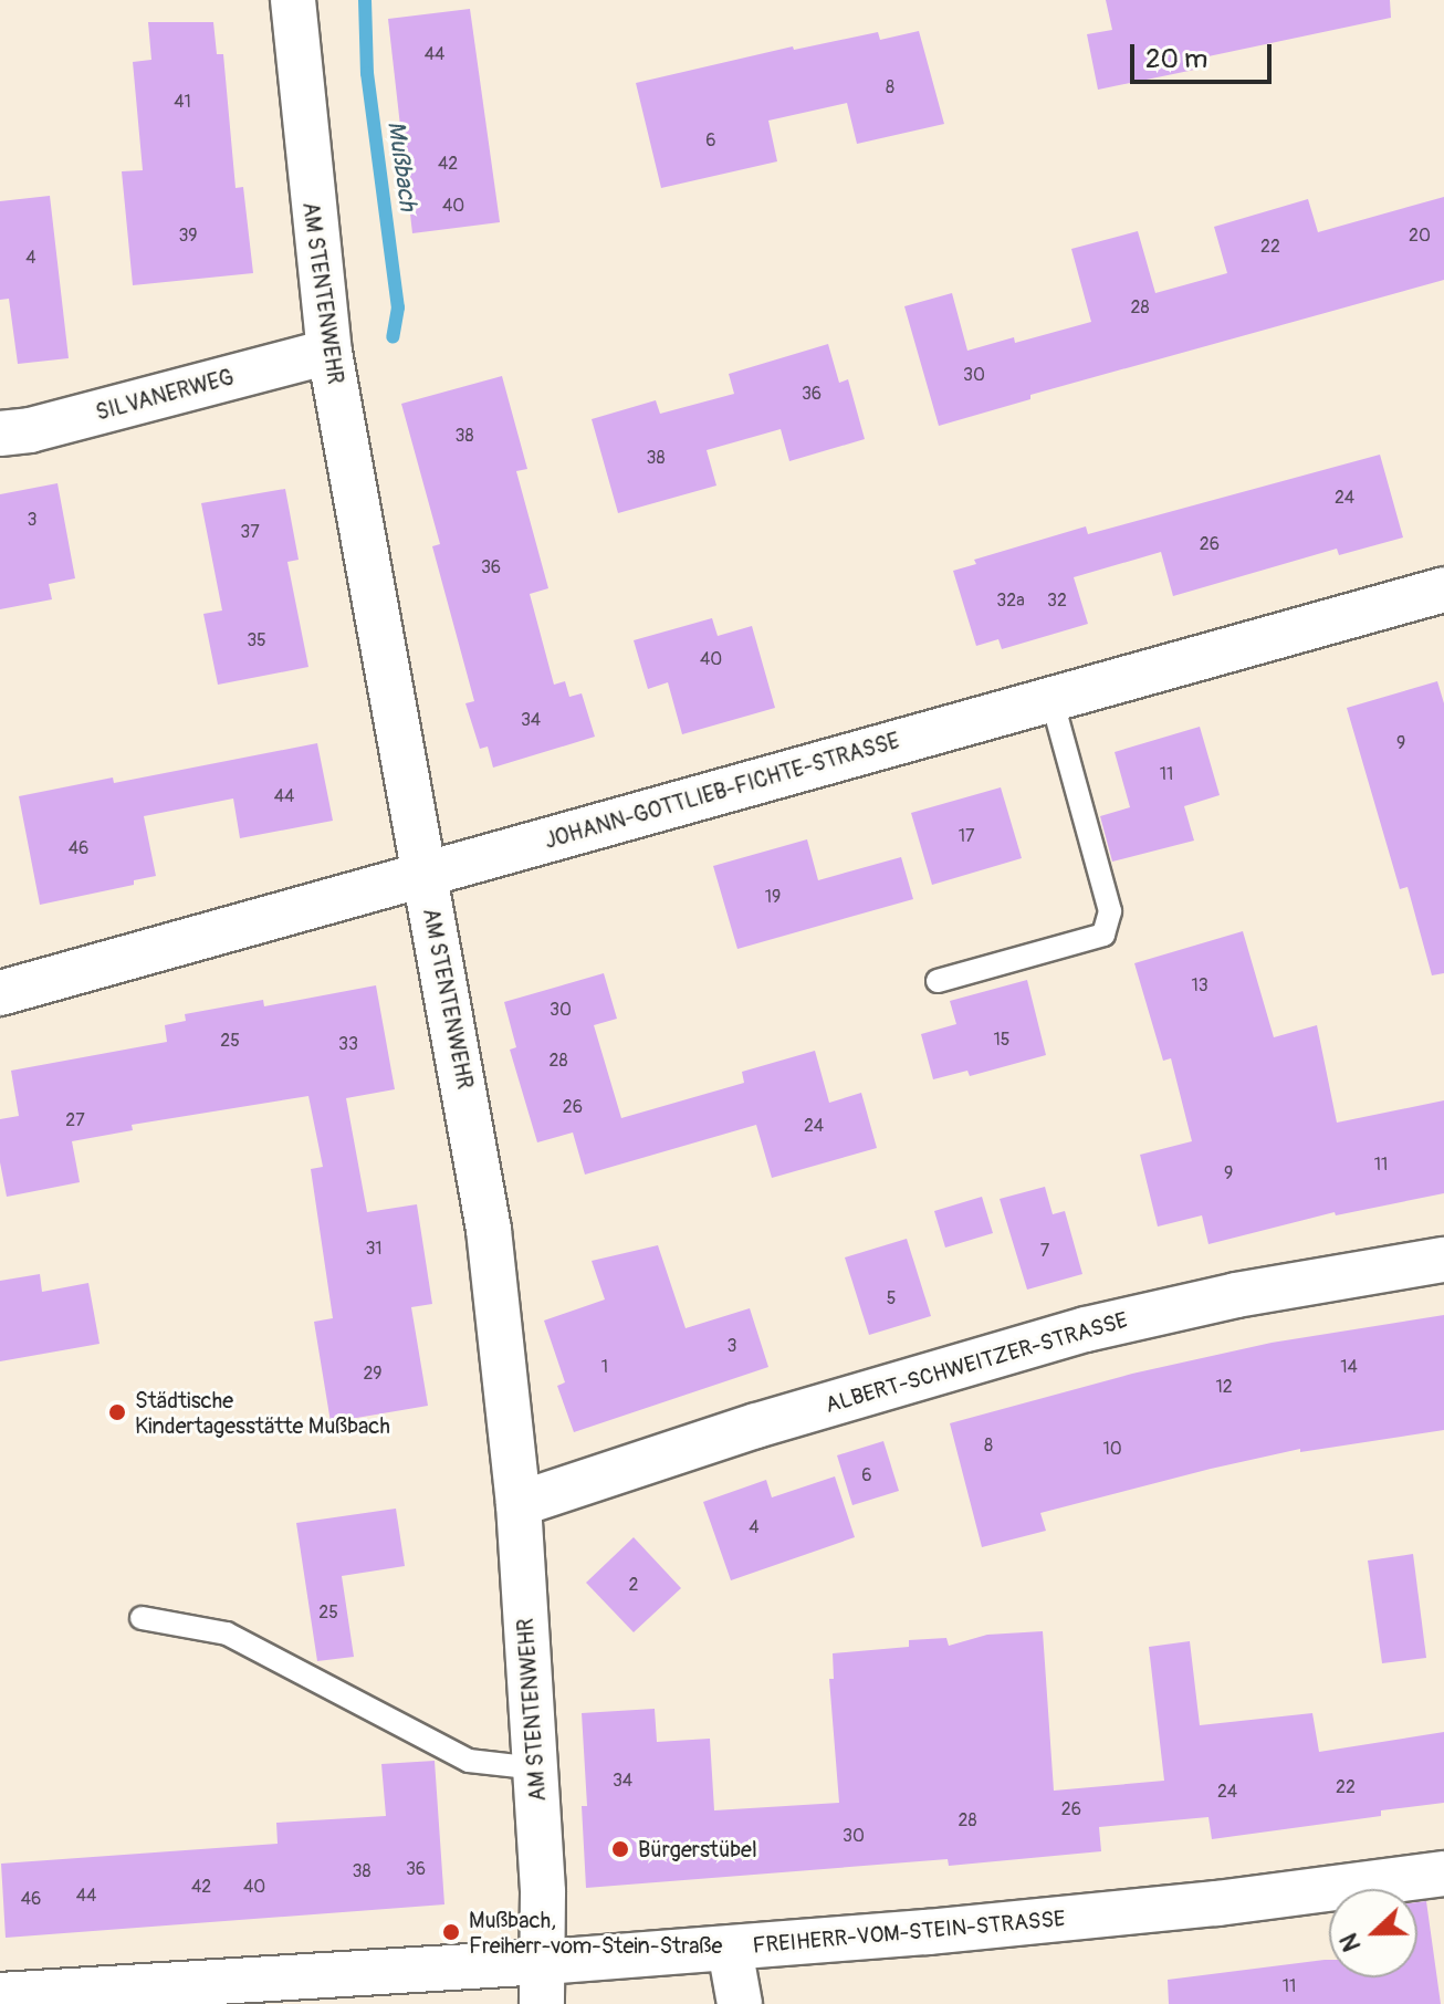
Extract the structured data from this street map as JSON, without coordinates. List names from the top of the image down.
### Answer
{
  "streets": {
    "street": [
      "AM STENTENWEHR",
      "SILVANERWEG",
      "JOHANN-GOTTLIEB-FICHTE-STRASSE",
      "ALBERT-SCHWEITZER-STRASSE",
      "FREIHERR-VOM-STEIN-STRASSE"
    ]
  },
  "crossings": [
    ["AM STENTENWEHR", "SILVANERWEG"],
    ["AM STENTENWEHR", "JOHANN-GOTTLIEB-FICHTE-STRASSE"],
    ["AM STENTENWEHR", "ALBERT-SCHWEITZER-STRASSE"],
    ["AM STENTENWEHR", "FREIHERR-VOM-STEIN-STRASSE"]
  ],
  "water": ["Mußbach"],
  "places": ["Städtische Kindertagesstätte Mußbach", "Bürgerstübel", "Mußbach, Freiherr-vom-Stein-Straße"],
  "house_numbers": [
    "44",
    "8",
    "41",
    "6",
    "42",
    "40",
    "39",
    "20",
    "22",
    "4",
    "28",
    "30",
    "36",
    "38",
    "38",
    "24",
    "3",
    "37",
    "26",
    "36",
    "32a",
    "32",
    "35",
    "40",
    "34",
    "9",
    "11",
    "44",
    "17",
    "46",
    "19",
    "13",
    "30",
    "15",
    "25",
    "33",
    "28",
    "26",
    "27",
    "24",
    "11",
    "9",
    "31",
    "7",
    "5",
    "3",
    "1",
    "14",
    "29",
    "12",
    "8",
    "10",
    "6",
    "4",
    "2",
    "25",
    "34",
    "22",
    "24",
    "26",
    "28",
    "30",
    "36",
    "38",
    "42",
    "40",
    "44",
    "46",
    "11"
  ],
  "scale_bar": "20 m",
  "north": "left"
}
